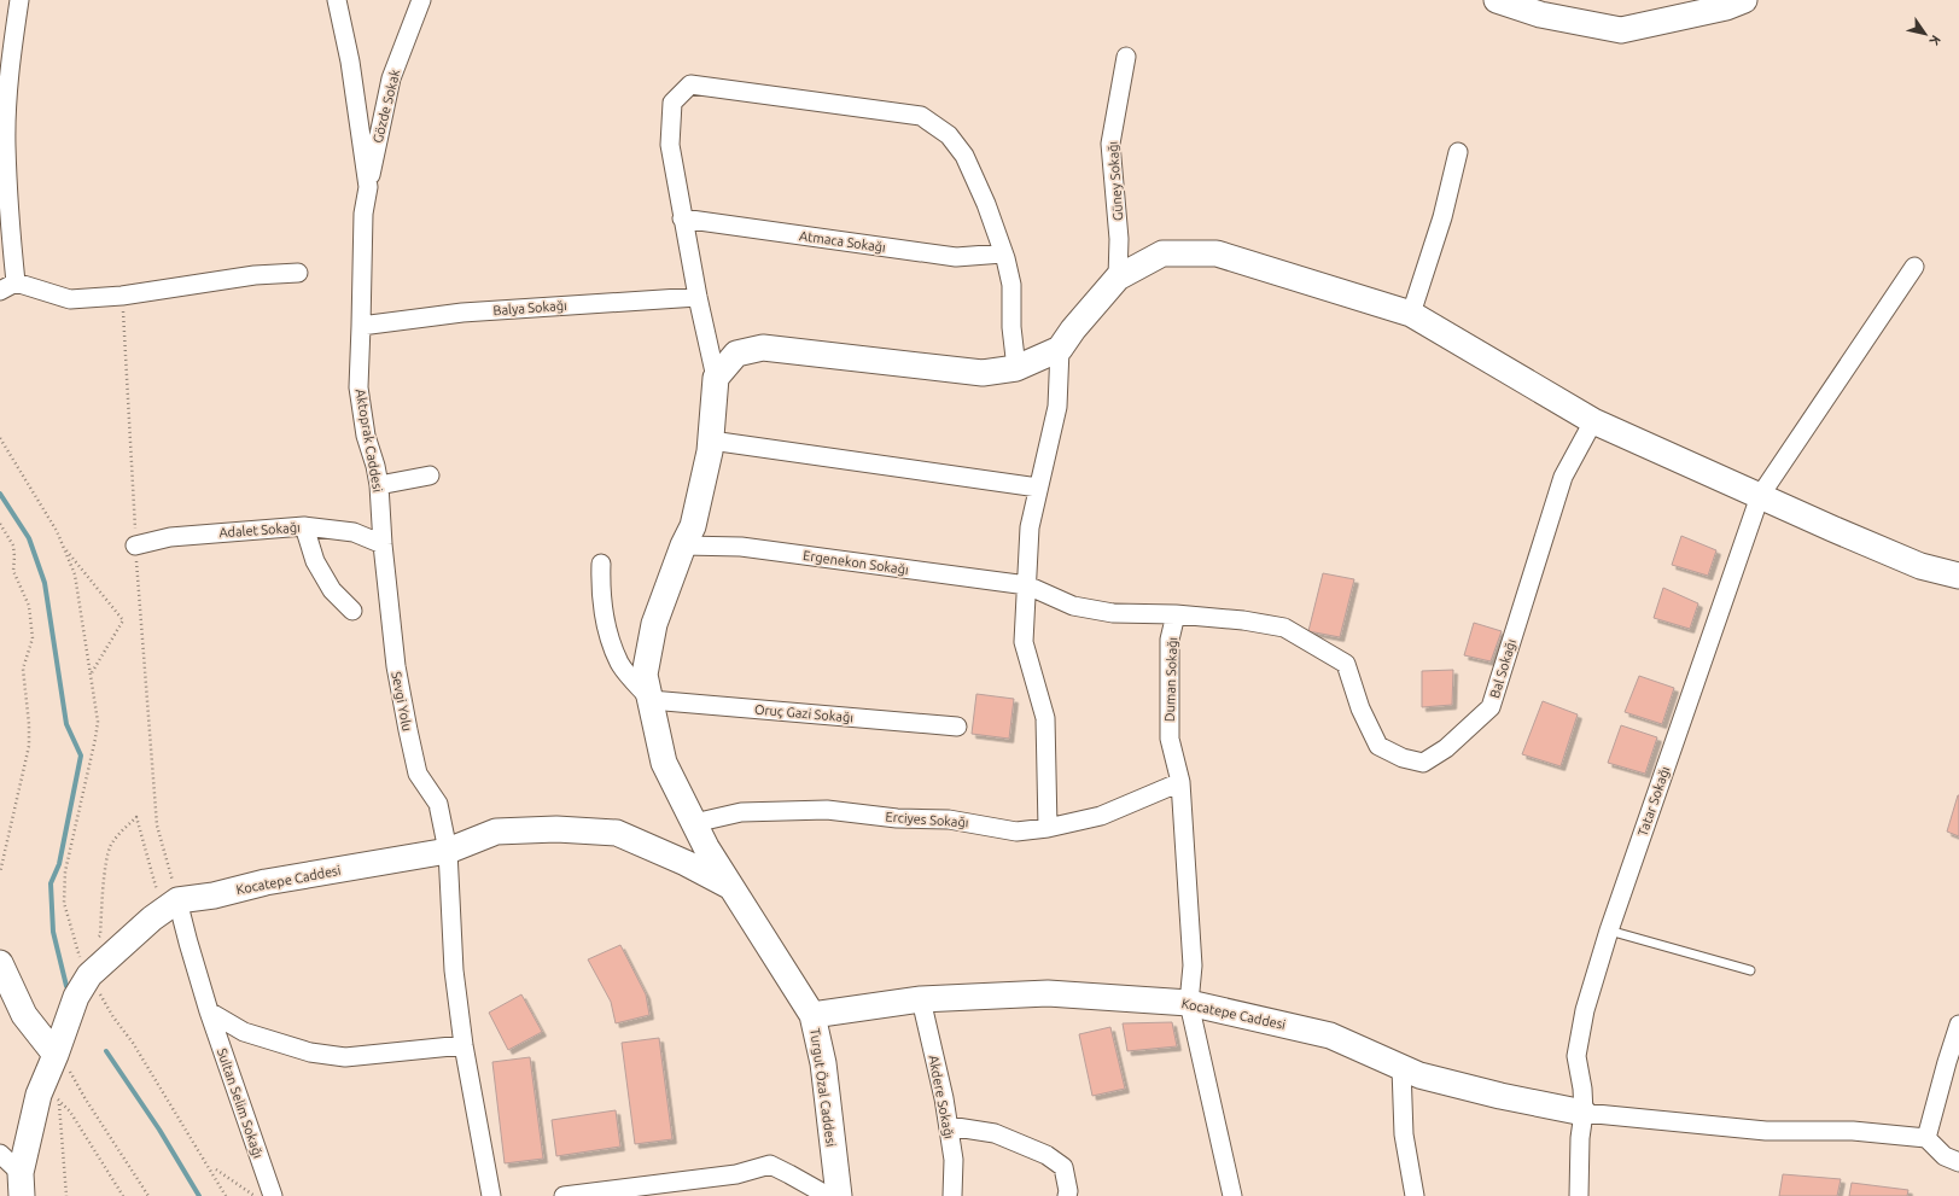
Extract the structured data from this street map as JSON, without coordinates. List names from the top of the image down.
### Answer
{
  "streets": {
    "street": [
      "Gözde Sokak",
      "Güney Sokağı",
      "Atmaca Sokağı",
      "Balya Sokağı",
      "Aktoprak Caddesi",
      "Adalet Sokağı",
      "Ergenekon Sokağı",
      "Bal Sokağı",
      "Duman Sokağı",
      "Sevgi Yolu",
      "Oruç Gazi Sokağı",
      "Tatar Sokağı",
      "Erciyes Sokağı",
      "Kocatepe Caddesi",
      "Turgut Özal Caddesi",
      "Akdere Sokağı",
      "Sultan Selim Sokağı"
    ]
  },
  "crossings": [
    ["Gözde Sokak", "Aktoprak Caddesi"],
    ["Balya Sokağı", "Aktoprak Caddesi"],
    ["Aktoprak Caddesi", "Adalet Sokağı"],
    ["Aktoprak Caddesi", "Sevgi Yolu"],
    ["Adalet Sokağı", "Sevgi Yolu"],
    ["Ergenekon Sokağı", "Turgut Özal Caddesi"],
    ["Bal Sokağı", "Duman Sokağı"],
    ["Duman Sokağı", "Erciyes Sokağı"],
    ["Duman Sokağı", "Kocatepe Caddesi"],
    ["Sevgi Yolu", "Kocatepe Caddesi"],
    ["Oruç Gazi Sokağı", "Turgut Özal Caddesi"],
    ["Tatar Sokağı", "Kocatepe Caddesi"],
    ["Erciyes Sokağı", "Turgut Özal Caddesi"],
    ["Kocatepe Caddesi", "Turgut Özal Caddesi"],
    ["Kocatepe Caddesi", "Akdere Sokağı"],
    ["Kocatepe Caddesi", "Sultan Selim Sokağı"]
  ],
  "north": "bottom right"
}
